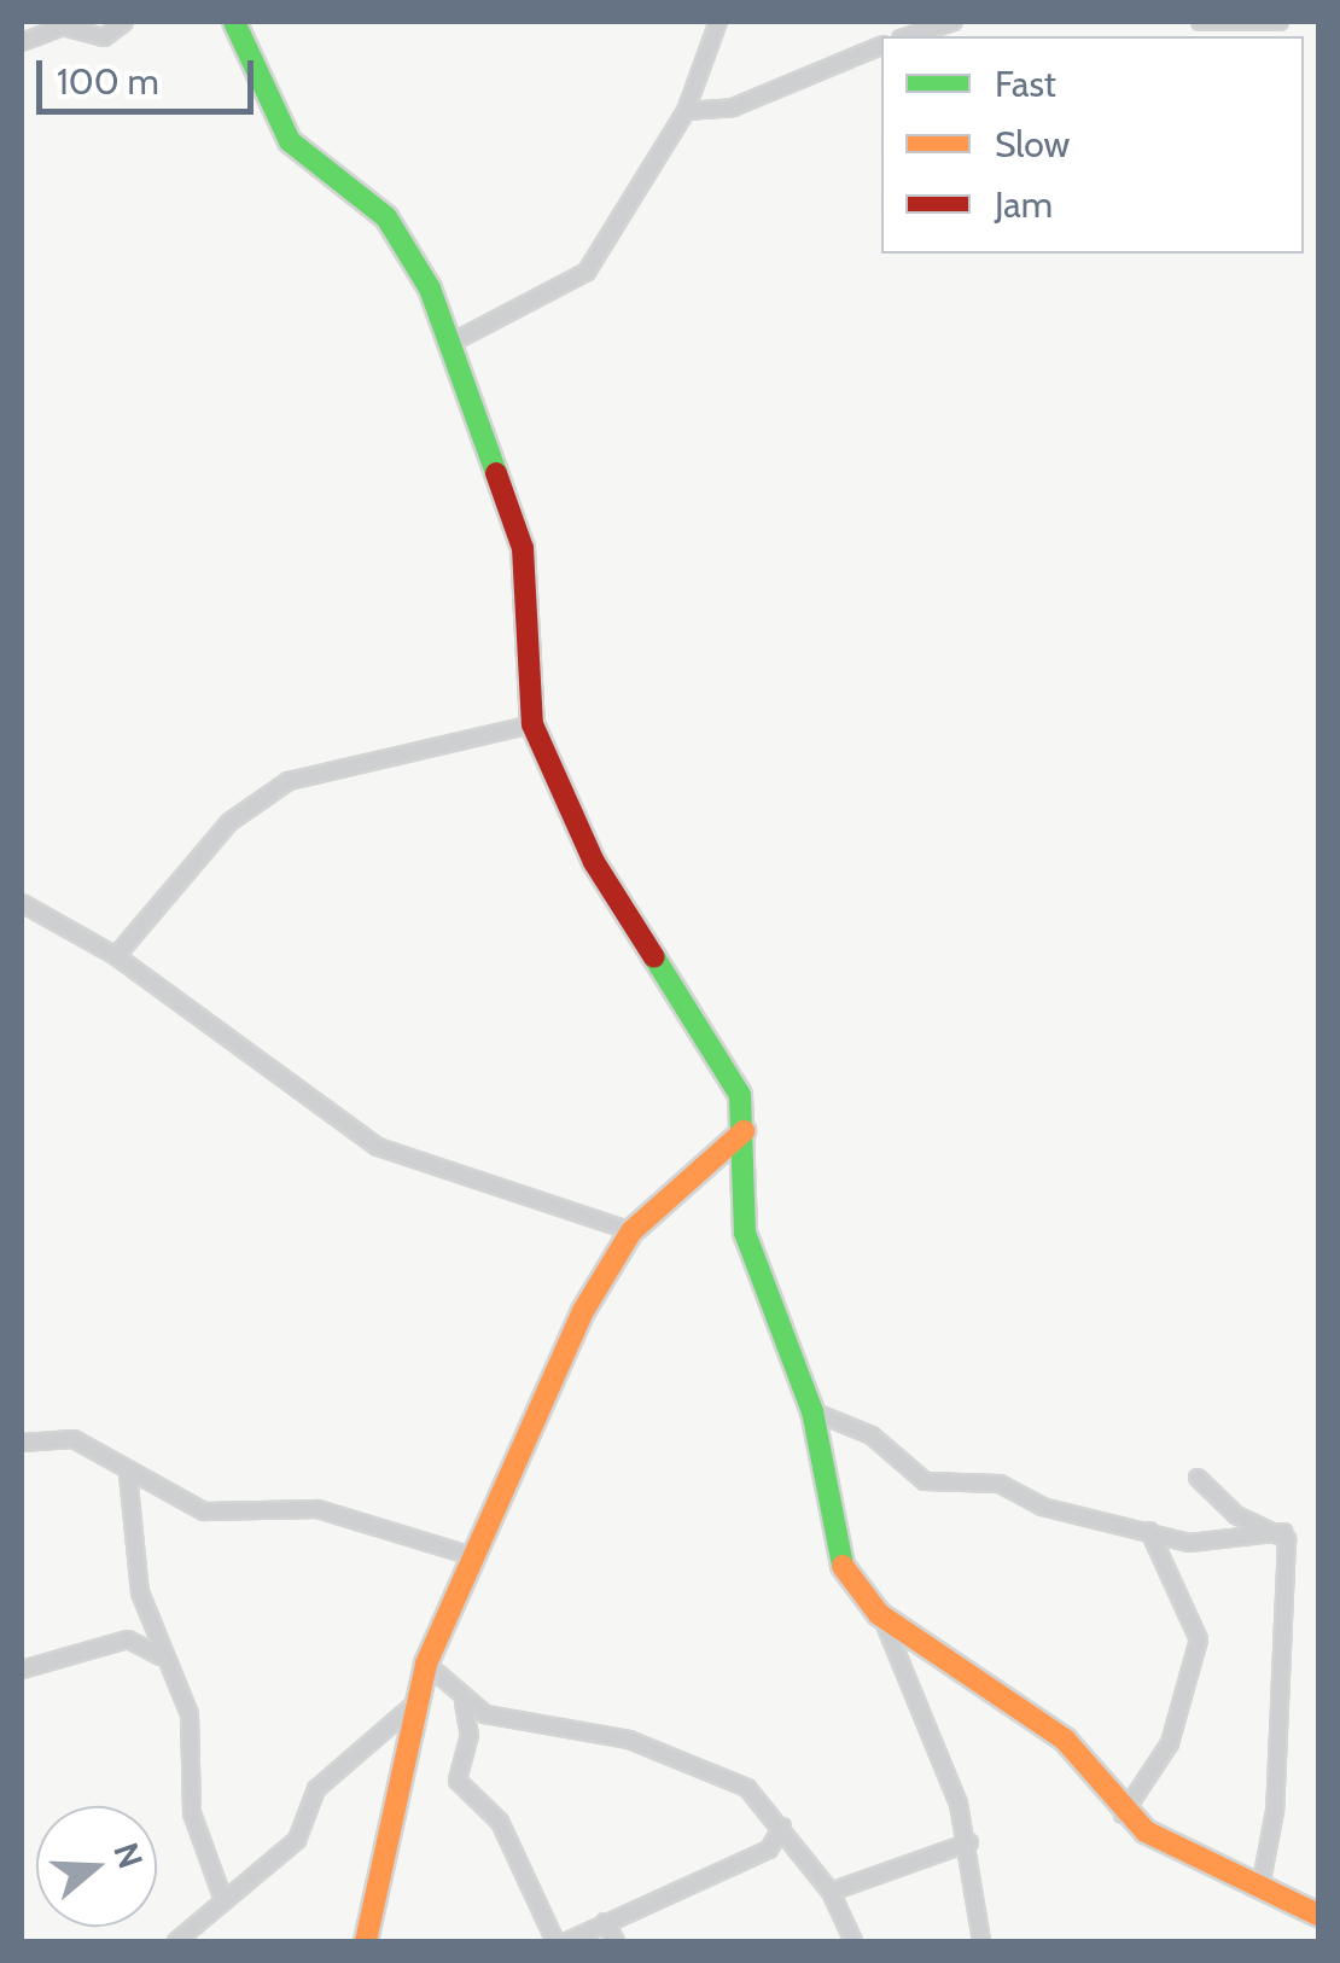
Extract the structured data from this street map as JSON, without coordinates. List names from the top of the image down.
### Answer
{
  "legend": ["Fast", "Slow", "Jam"],
  "scale_bar": "100 m",
  "north": "right"
}
